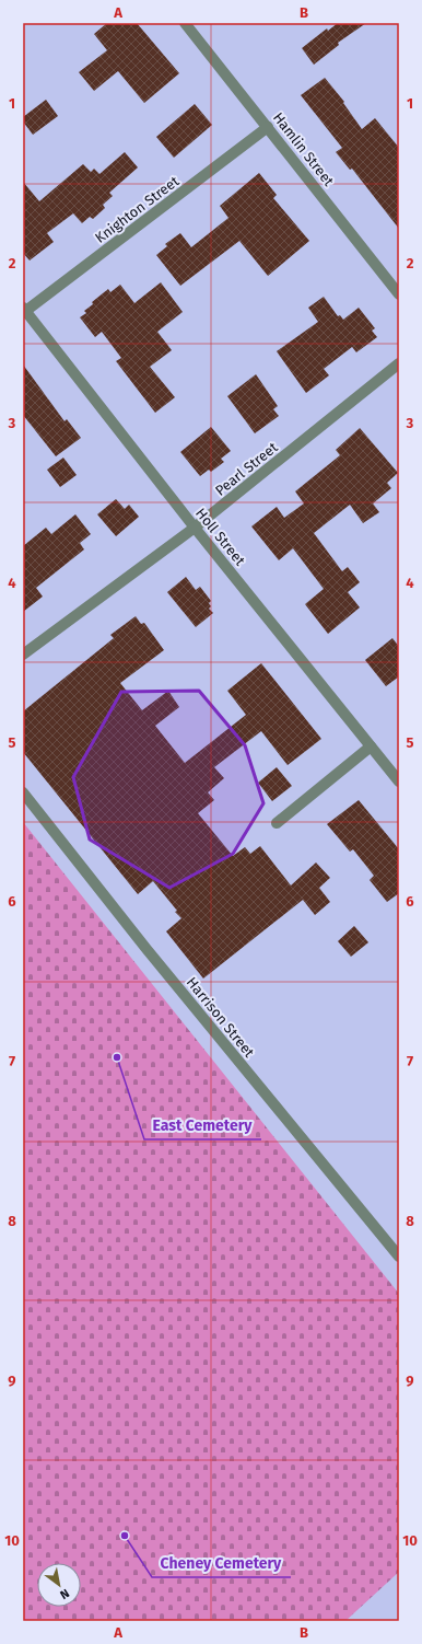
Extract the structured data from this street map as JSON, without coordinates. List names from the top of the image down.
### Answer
{
  "streets": {
    "street": [
      "Hamlin Street",
      "Knighton Street",
      "Pearl Street",
      "Holl Street",
      "Harrison Street"
    ]
  },
  "crossings": [
    ["Hamlin Street", "Knighton Street"],
    ["Knighton Street", "Holl Street"],
    ["Pearl Street", "Holl Street"]
  ],
  "places": ["East Cemetery", "Cheney Cemetery"],
  "north": "bottom right",
  "grid": {
    "columns": ["A", "B"],
    "rows": [
      "1",
      "2",
      "3",
      "4",
      "5",
      "6",
      "7",
      "8",
      "9",
      "10"
    ]
  }
}
